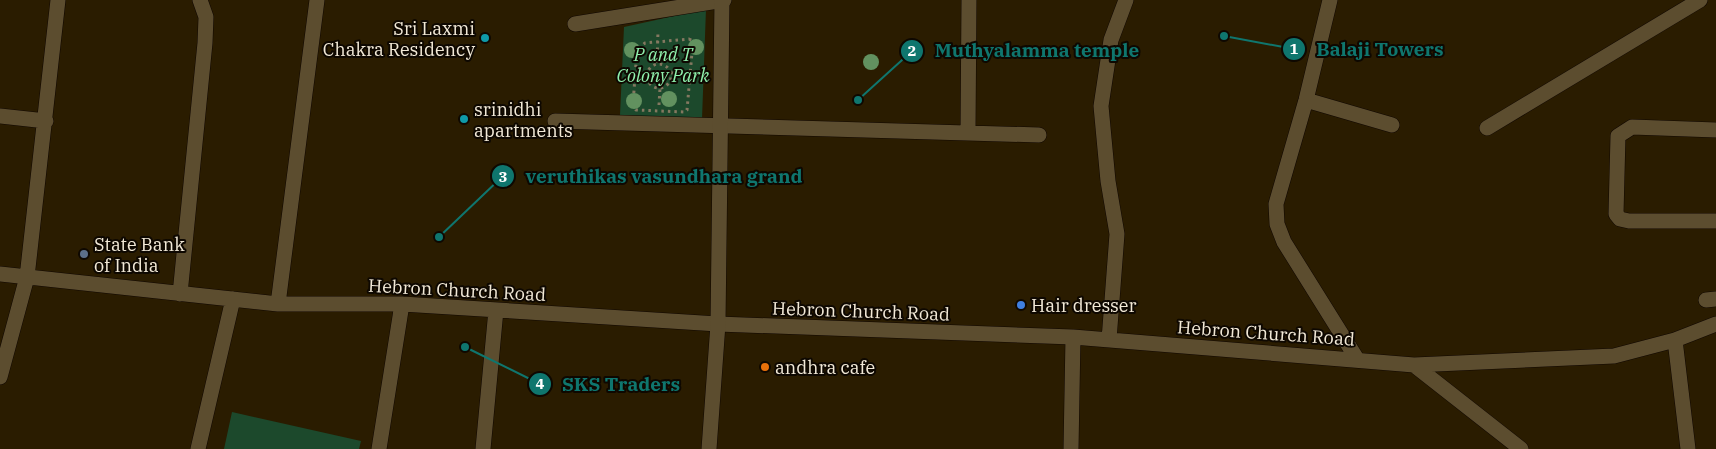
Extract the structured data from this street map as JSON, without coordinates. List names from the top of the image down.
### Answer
{
  "streets": {
    "street": ["Hebron Church Road"]
  },
  "parks": ["P and T Colony Park"],
  "places": [
    "Balaji Towers",
    "Sri Laxmi Chakra Residency",
    "Muthyalamma temple",
    "srinidhi apartments",
    "veruthikas vasundhara grand",
    "State Bank of India",
    "Hair dresser",
    "SKS Traders",
    "andhra cafe"
  ]
}
